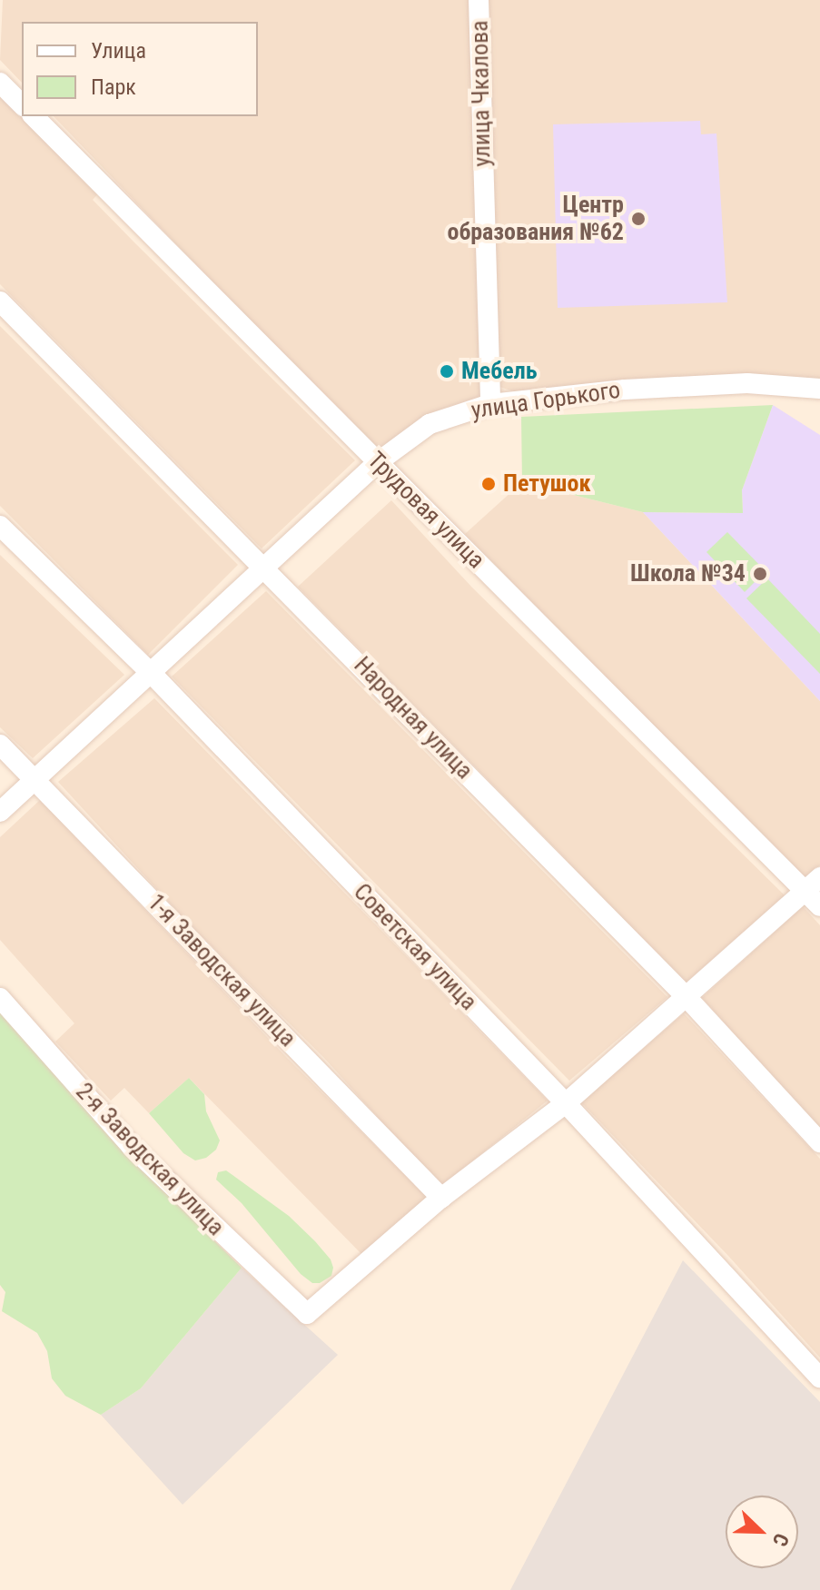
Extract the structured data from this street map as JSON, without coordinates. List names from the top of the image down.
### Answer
{
  "streets": {
    "street": [
      "улица Чкалова",
      "улица Горького",
      "Трудовая улица",
      "Народная улица",
      "Советская улица",
      "1-я Заводская улица",
      "2-я Заводская улица"
    ]
  },
  "crossings": [
    ["улица Чкалова", "улица Горького"],
    ["улица Горького", "Трудовая улица"],
    ["улица Горького", "Народная улица"],
    ["улица Горького", "Советская улица"],
    ["улица Горького", "1-я Заводская улица"],
    ["1-я Заводская улица", "2-я Заводская улица"]
  ],
  "places": [
    "Центр образования №62",
    "Мебель",
    "Петушок",
    "Школа №34"
  ],
  "legend": ["Улица", "Парк"],
  "north": "bottom right"
}
